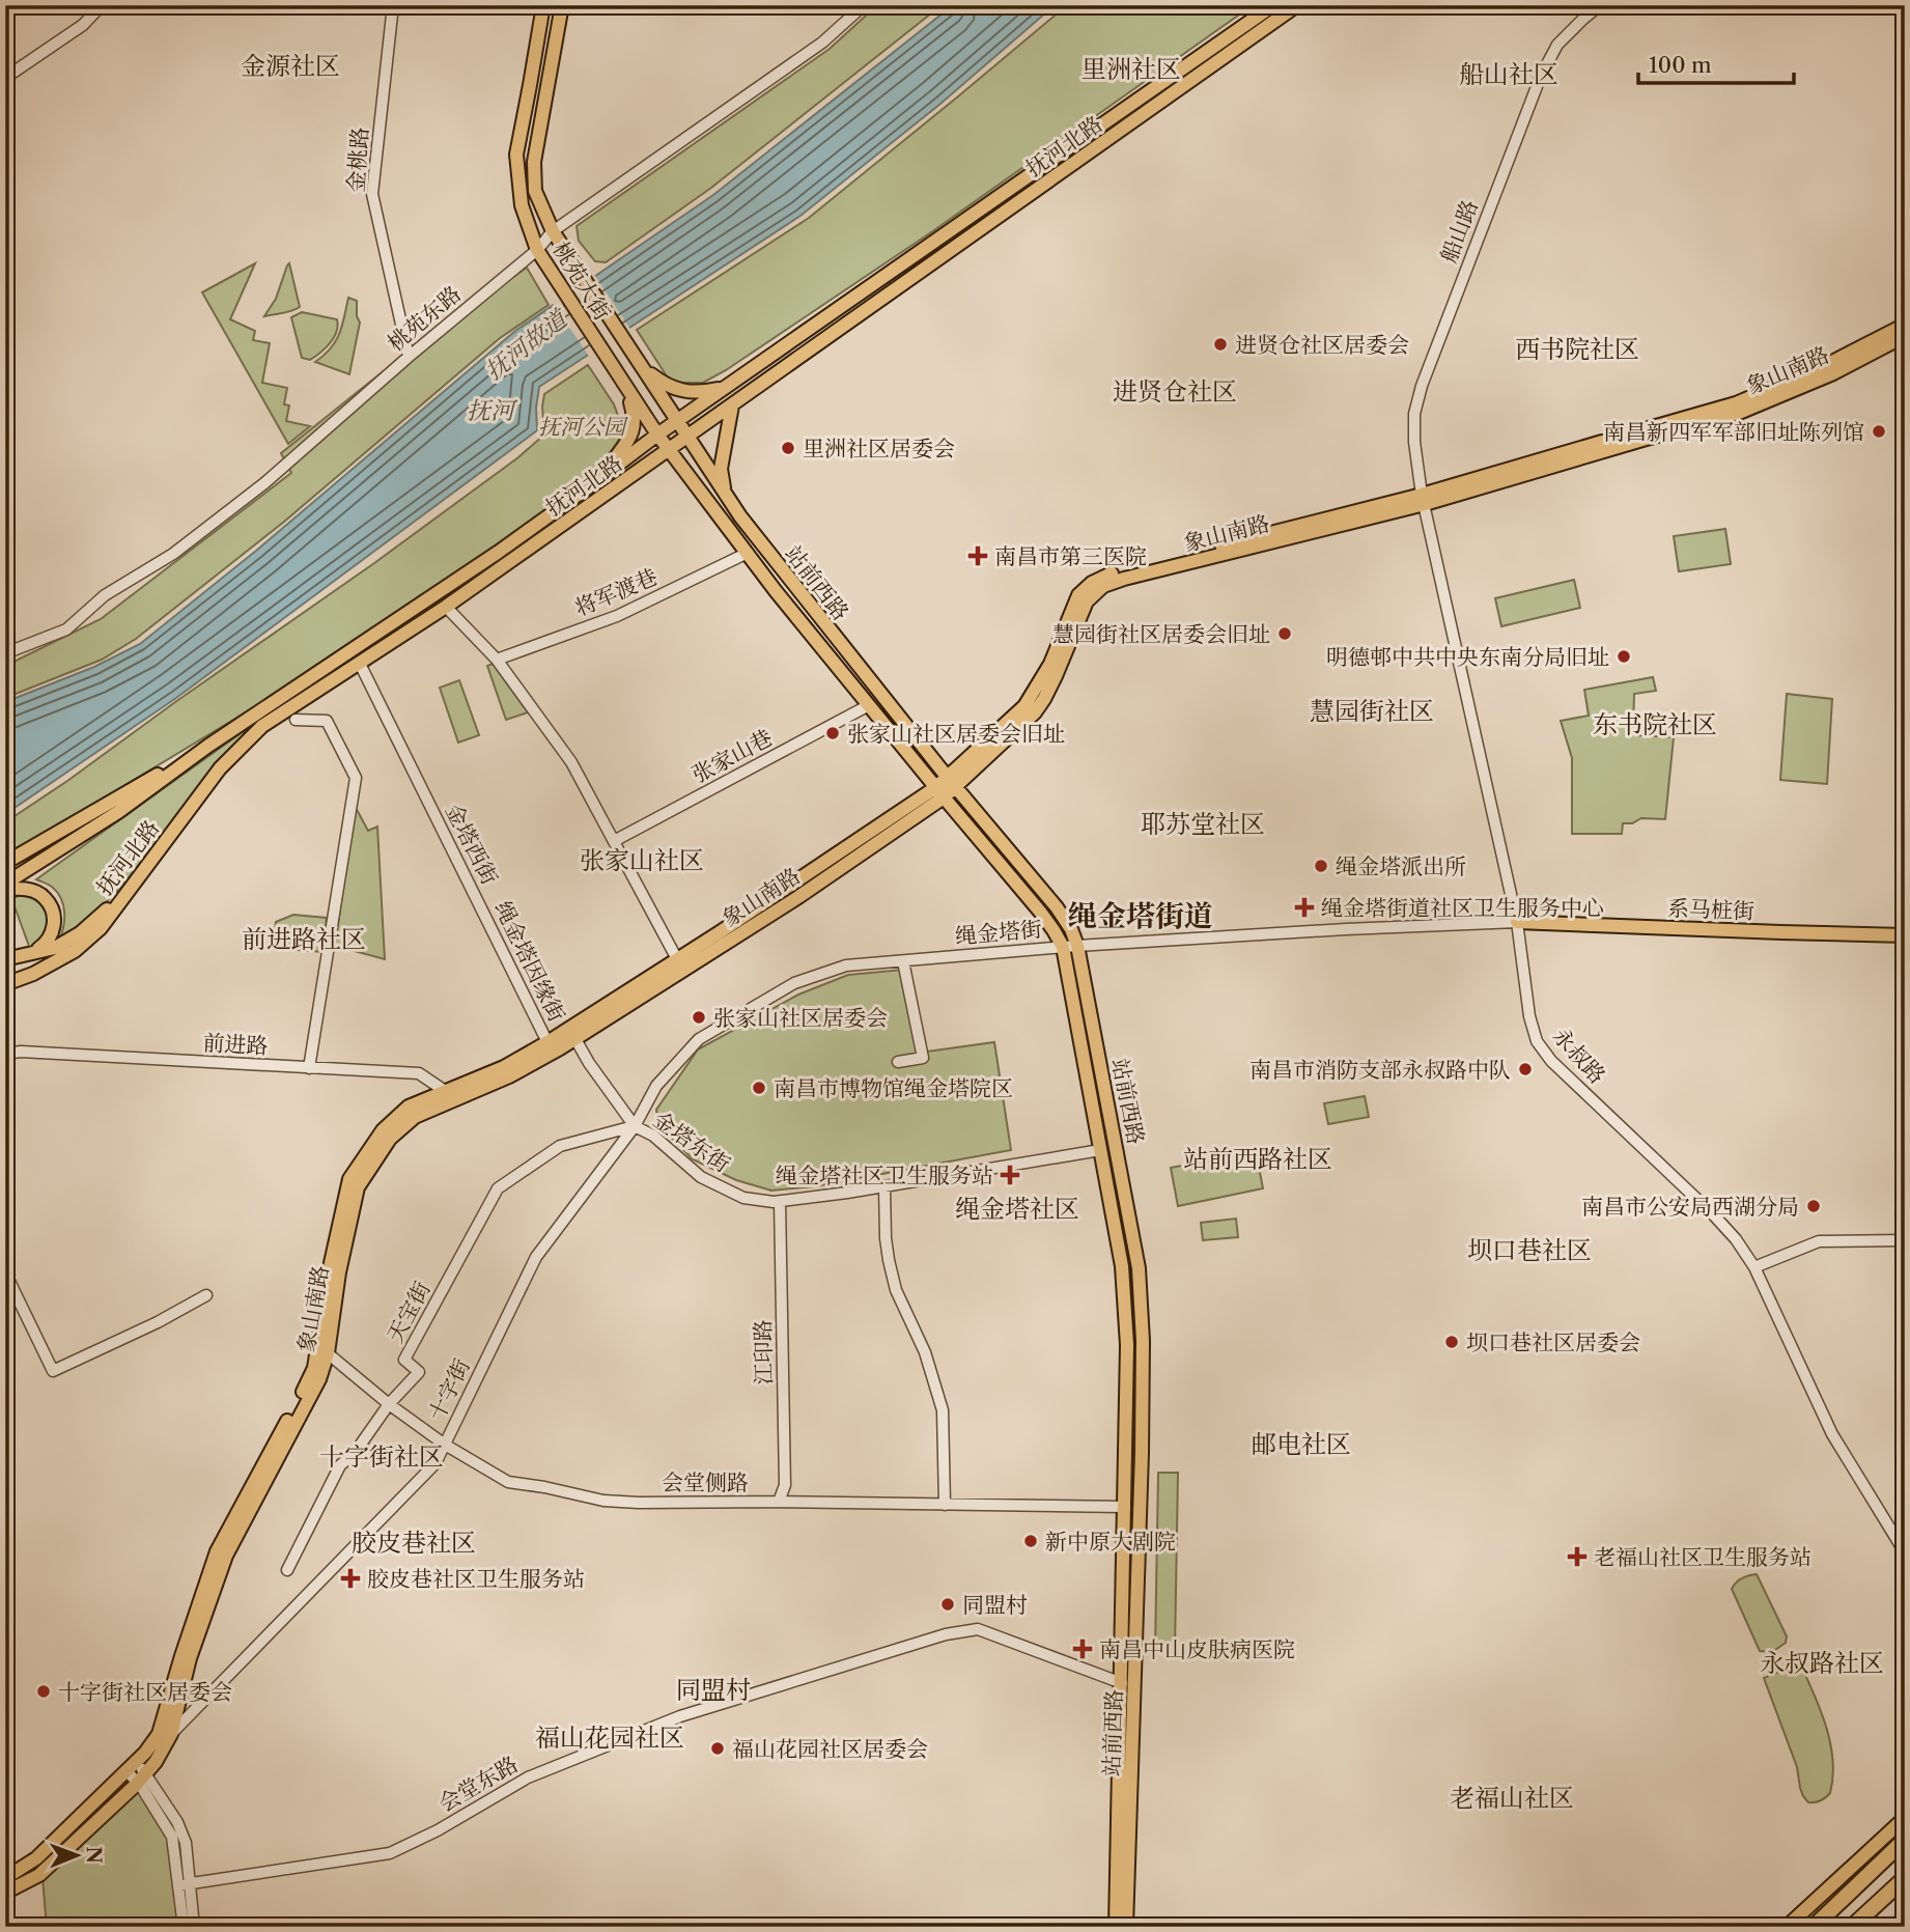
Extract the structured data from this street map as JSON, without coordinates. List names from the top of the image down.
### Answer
{
  "streets": {
    "main road": [
      "抚河北路",
      "桃苑大街",
      "象山南路",
      "站前西路",
      "系马桩街"
    ],
    "street": [
      "金桃路",
      "船山路",
      "桃苑东路",
      "将军渡巷",
      "张家山巷",
      "金塔西街",
      "绳金塔街",
      "绳金塔因缘街",
      "前进路",
      "永叔路",
      "金塔东街",
      "天宝街",
      "江印路",
      "十字街",
      "会堂侧路",
      "会堂东路"
    ]
  },
  "crossings": [
    ["抚河北路", "桃苑大街"],
    ["抚河北路", "站前西路"],
    ["抚河北路", "金塔西街"],
    ["金桃路", "桃苑东路"],
    ["船山路", "象山南路"],
    ["船山路", "永叔路"],
    ["桃苑大街", "桃苑东路"],
    ["桃苑大街", "站前西路"],
    ["象山南路", "站前西路"],
    ["象山南路", "绳金塔因缘街"],
    ["象山南路", "前进路"],
    ["象山南路", "永叔路"],
    ["象山南路", "金塔东街"],
    ["象山南路", "十字街"],
    ["象山南路", "会堂侧路"],
    ["站前西路", "将军渡巷"],
    ["站前西路", "张家山巷"],
    ["站前西路", "绳金塔街"],
    ["站前西路", "金塔东街"],
    ["站前西路", "会堂侧路"],
    ["站前西路", "会堂东路"],
    ["金塔西街", "绳金塔因缘街"],
    ["系马桩街", "绳金塔街"],
    ["系马桩街", "永叔路"],
    ["绳金塔街", "永叔路"],
    ["绳金塔街", "金塔东街"],
    ["绳金塔街", "天宝街"],
    ["绳金塔街", "十字街"],
    ["金塔东街", "天宝街"],
    ["金塔东街", "江印路"],
    ["金塔东街", "十字街"],
    ["天宝街", "十字街"],
    ["天宝街", "会堂侧路"],
    ["江印路", "会堂侧路"],
    ["十字街", "会堂侧路"]
  ],
  "districts": [
    "金源社区",
    "里洲社区",
    "船山社区",
    "西书院社区",
    "进贤仓社区",
    "慧园街社区",
    "东书院社区",
    "耶苏堂社区",
    "张家山社区",
    "绳金塔街道",
    "前进路社区",
    "站前西路社区",
    "绳金塔社区",
    "坝口巷社区",
    "邮电社区",
    "十字街社区",
    "胶皮巷社区",
    "永叔路社区",
    "同盟村",
    "福山花园社区",
    "老福山社区"
  ],
  "water": ["抚河故道", "抚河"],
  "parks": ["抚河公园"],
  "places": {
    "other": [
      "进贤仓社区居委会",
      "南昌新四军军部旧址陈列馆",
      "里洲社区居委会",
      "慧园街社区居委会旧址",
      "明德邨中共中央东南分局旧址",
      "张家山社区居委会旧址",
      "绳金塔派出所",
      "张家山社区居委会",
      "南昌市消防支部永叔路中队",
      "南昌市博物馆绳金塔院区",
      "南昌市公安局西湖分局",
      "坝口巷社区居委会",
      "新中原大剧院",
      "同盟村",
      "十字街社区居委会",
      "福山花园社区居委会"
    ],
    "health": [
      "南昌市第三医院",
      "绳金塔街道社区卫生服务中心",
      "绳金塔社区卫生服务站",
      "老福山社区卫生服务站",
      "胶皮巷社区卫生服务站",
      "南昌中山皮肤病医院"
    ]
  },
  "scale_bar": "100 m",
  "north": "right"
}
